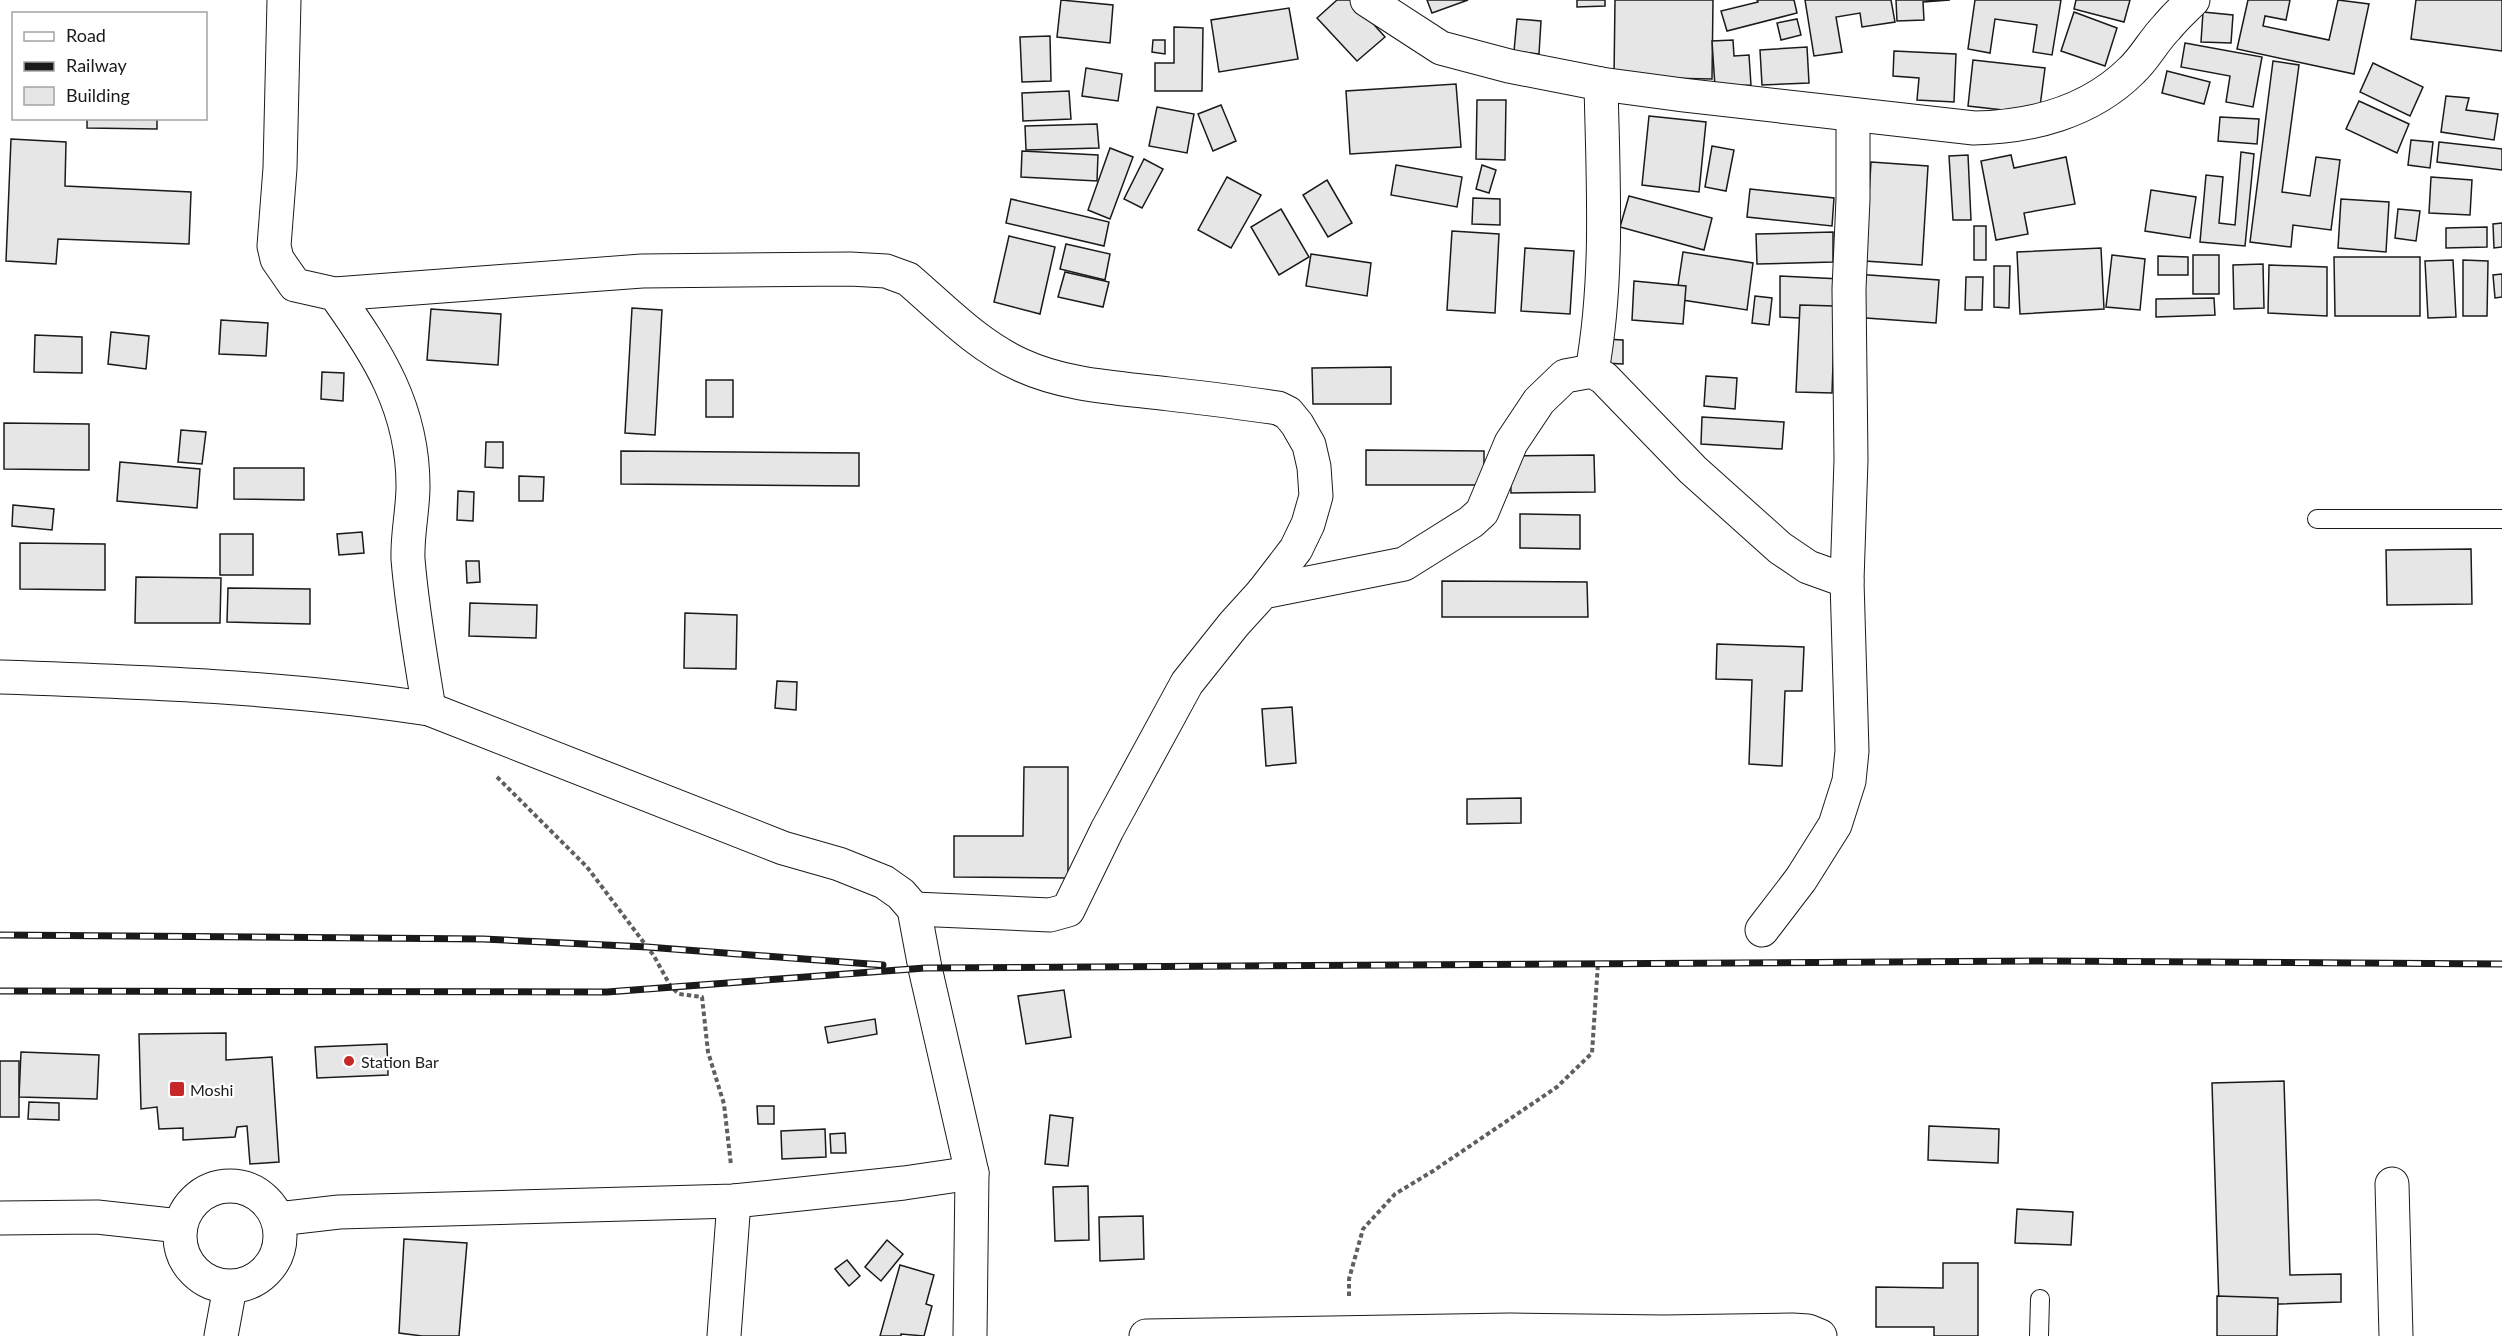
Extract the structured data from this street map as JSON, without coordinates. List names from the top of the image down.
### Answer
{
  "places": {
    "other": ["Station Bar"],
    "transit": ["Moshi"]
  },
  "legend": ["Road", "Railway", "Building"]
}
